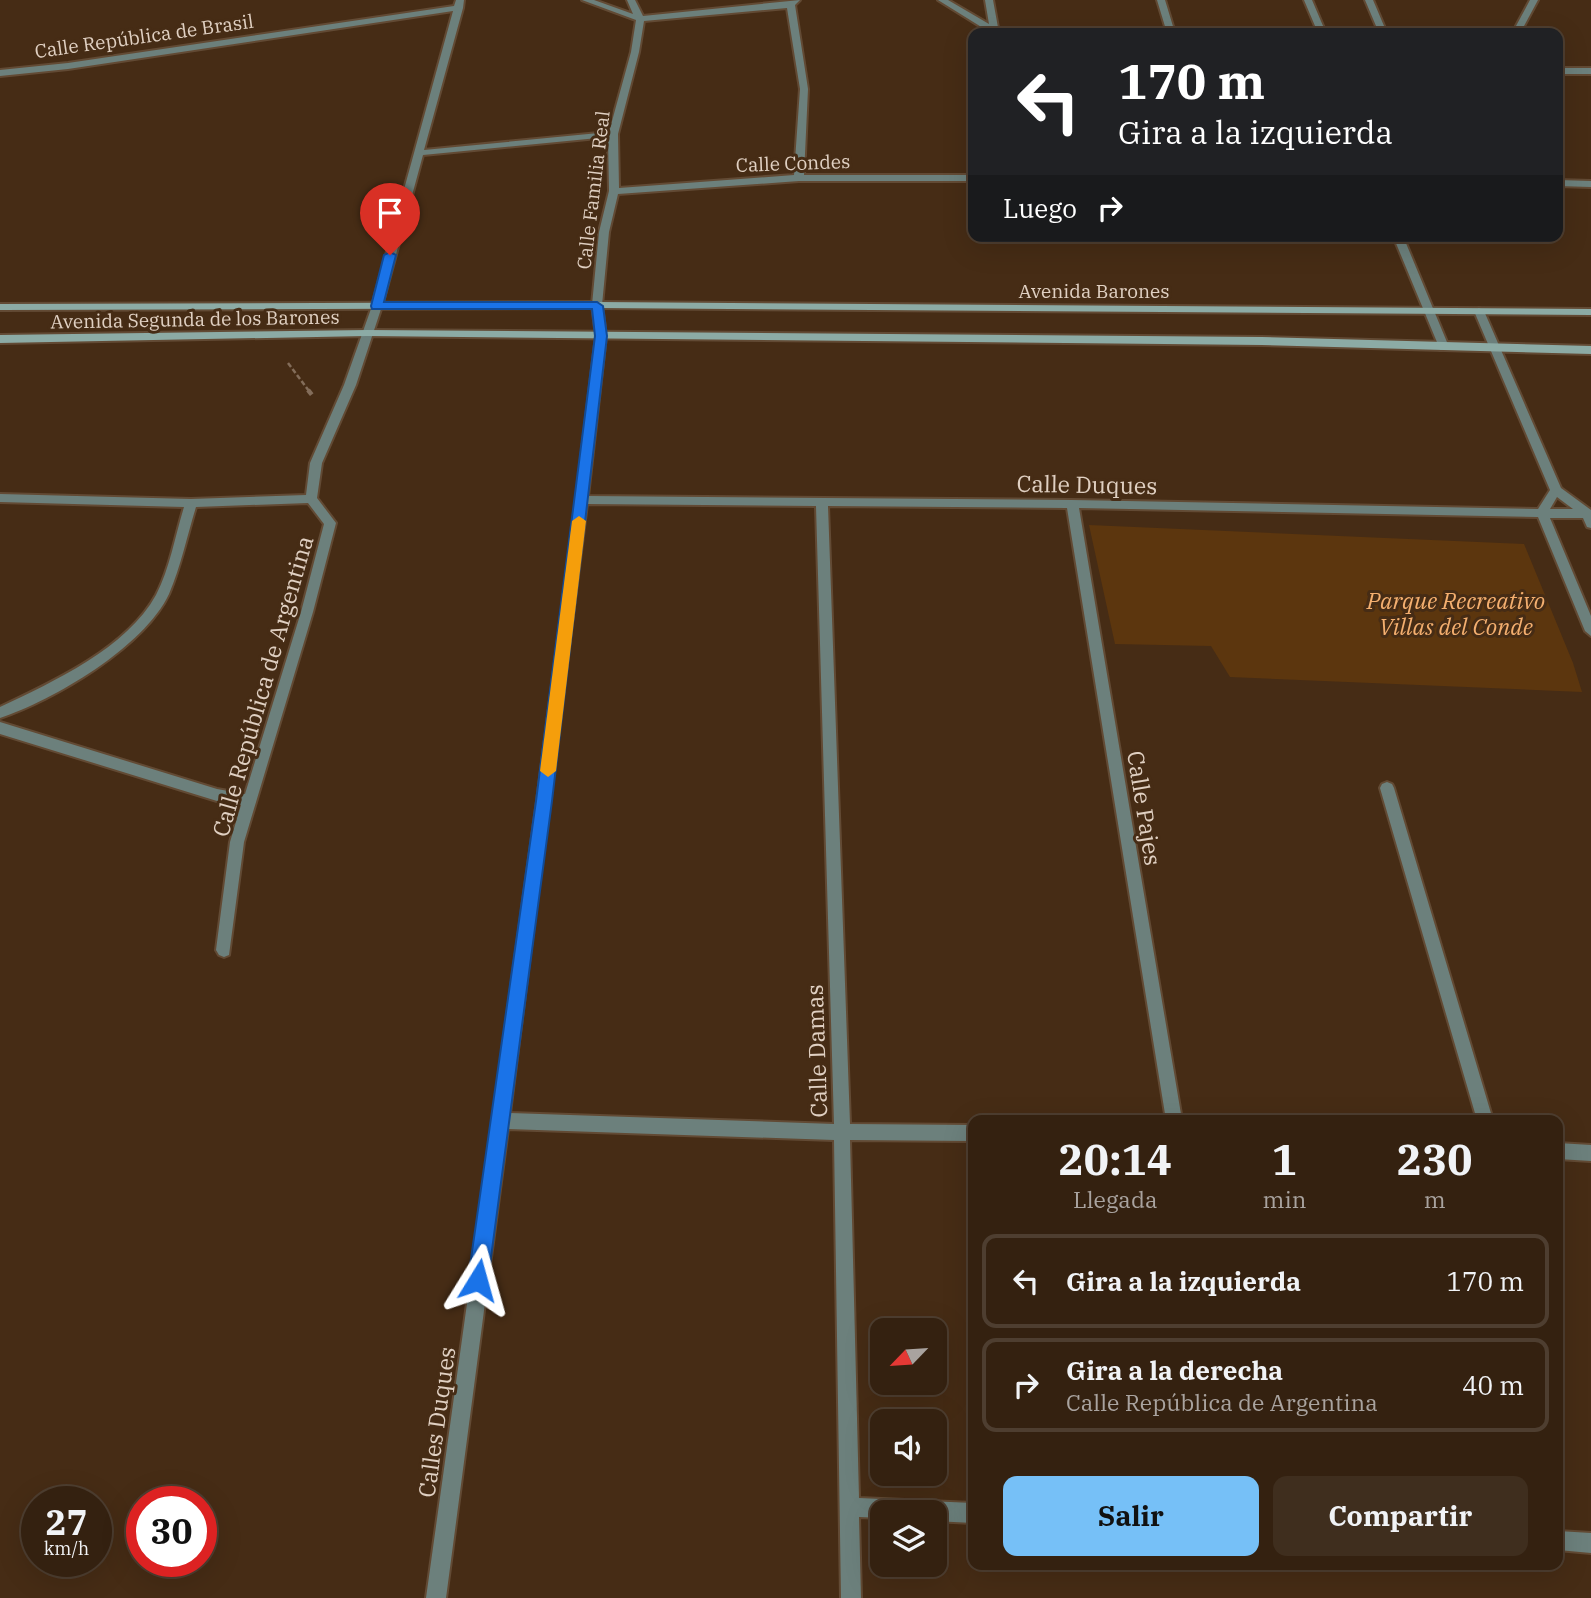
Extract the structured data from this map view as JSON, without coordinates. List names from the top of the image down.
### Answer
{
  "streets": {
    "main road": ["Avenida Barones", "Avenida Segunda de los Barones"],
    "street": [
      "Calle República de Brasil",
      "Calle Condes",
      "Calle Familia Real",
      "Calle Duques",
      "Calle República de Argentina",
      "Calle Pajes",
      "Calle Damas",
      "Calles Duques"
    ]
  },
  "crossings": [
    ["Calle Condes", "Calle Familia Real"],
    ["Calle Familia Real", "Avenida Barones"],
    ["Calle Familia Real", "Avenida Segunda de los Barones"],
    ["Calle Familia Real", "Calles Duques"],
    ["Avenida Barones", "Avenida Segunda de los Barones"],
    ["Avenida Segunda de los Barones", "Calles Duques"],
    ["Calle Duques", "Calle Pajes"],
    ["Calle Duques", "Calle Damas"],
    ["Calle Duques", "Calles Duques"]
  ],
  "parks": ["Parque Recreativo Villas del Conde"],
  "north": "bottom left",
  "page": {
    "turn": ["170 m", "Gira a la izquierda"],
    "then": "Luego",
    "eta": [
      "20:14",
      "Llegada",
      "1",
      "min",
      "230",
      "m"
    ],
    "list": [
      {
        "name": "Gira a la izquierda",
        "value": "170 m"
      },
      {
        "name": "Gira a la derecha",
        "note": "Calle República de Argentina",
        "value": "40 m"
      }
    ],
    "buttons": ["Salir", "Compartir"],
    "speed": "27 km/h",
    "limit": "30"
  }
}
